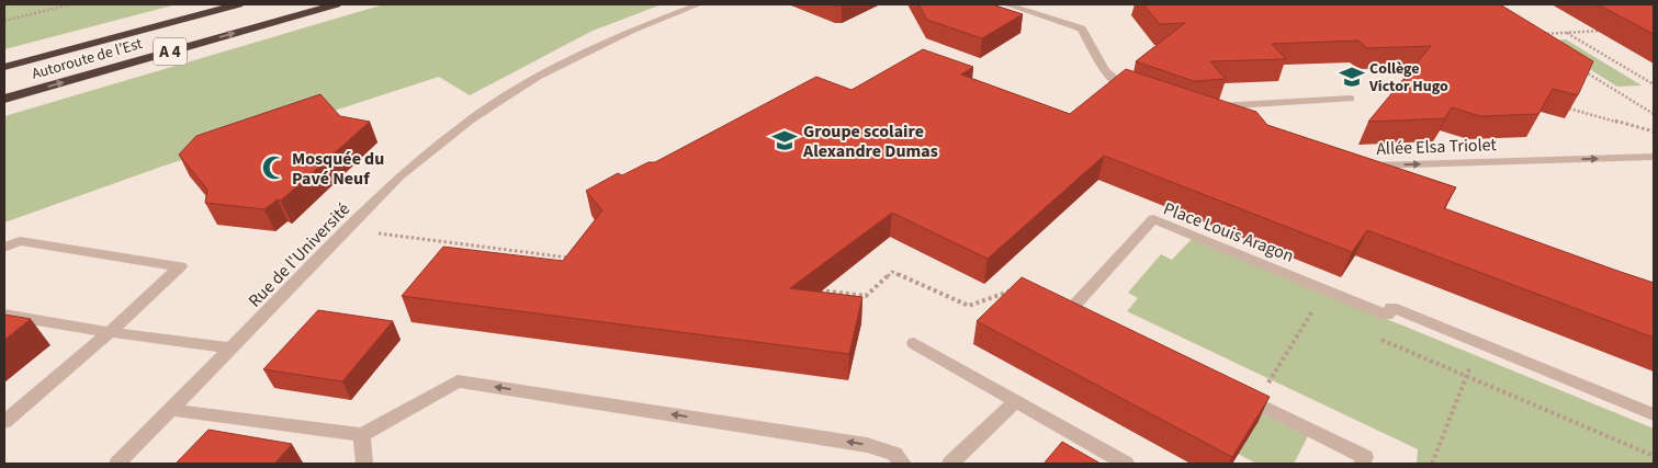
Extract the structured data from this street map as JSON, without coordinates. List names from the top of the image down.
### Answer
{
  "streets": {
    "highway": ["A 4", "Autoroute de l’Est"],
    "street": ["Allée Elsa Triolet", "Place Louis Aragon", "Rue de l'Université"]
  },
  "one_way": ["Allée Elsa Triolet"],
  "places": {
    "school or university": ["Collège Victor Hugo", "Groupe scolaire Alexandre Dumas"],
    "mosque": ["Mosquée du Pavé Neuf"]
  }
}
